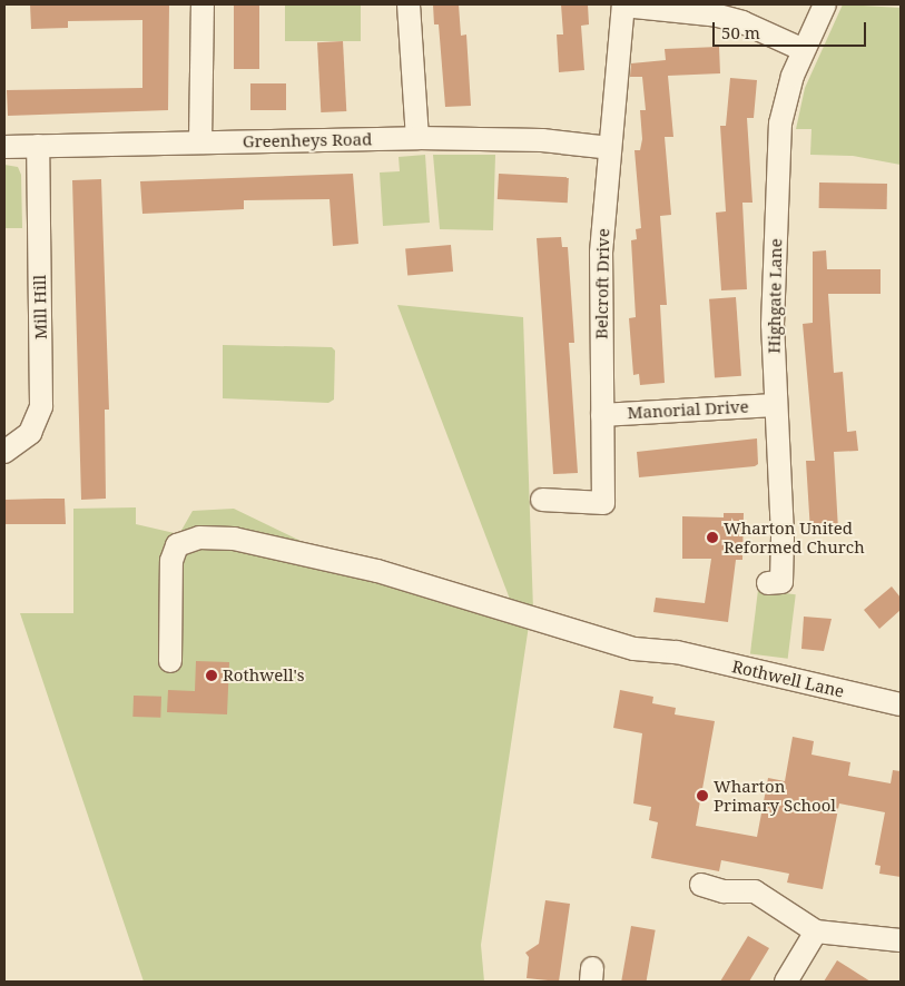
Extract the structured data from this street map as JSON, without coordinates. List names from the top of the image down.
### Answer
{
  "streets": {
    "street": [
      "Greenheys Road",
      "Belcroft Drive",
      "Highgate Lane",
      "Mill Hill",
      "Manorial Drive",
      "Rothwell Lane"
    ]
  },
  "crossings": [
    ["Greenheys Road", "Belcroft Drive"],
    ["Greenheys Road", "Mill Hill"],
    ["Belcroft Drive", "Manorial Drive"],
    ["Highgate Lane", "Manorial Drive"]
  ],
  "places": ["Wharton United Reformed Church", "Rothwell's", "Wharton Primary School"],
  "scale_bar": "50 m"
}
